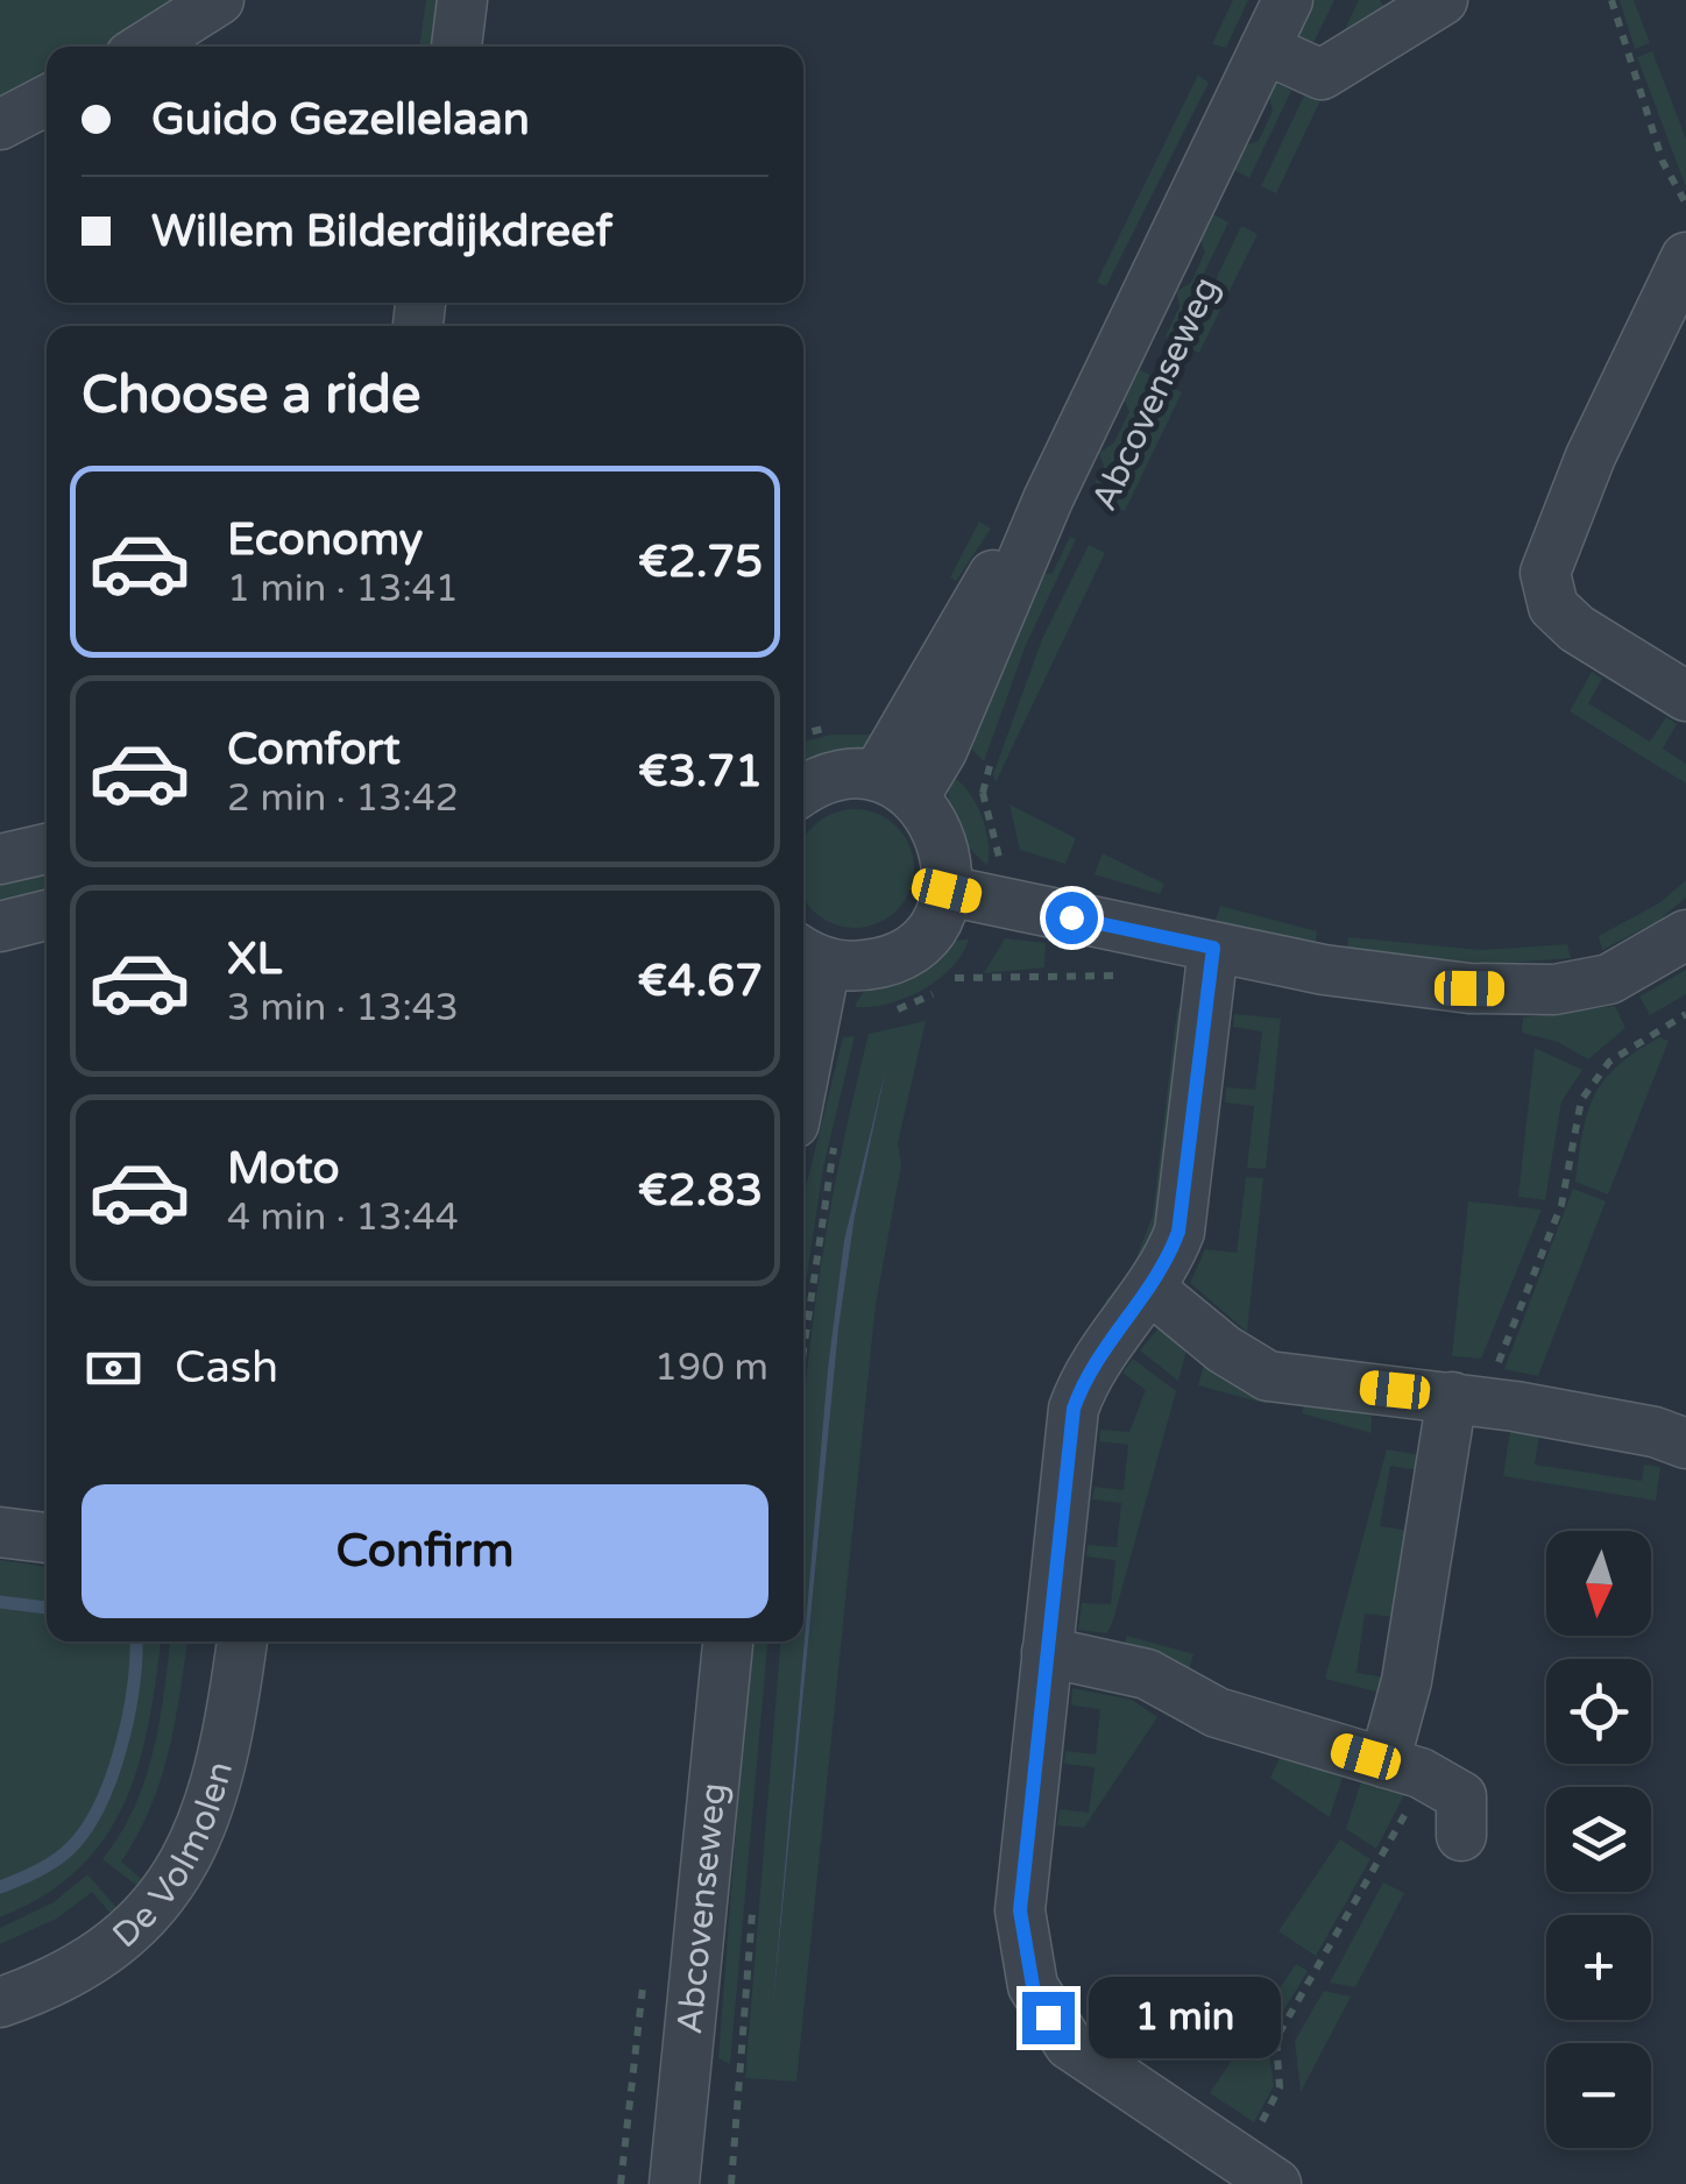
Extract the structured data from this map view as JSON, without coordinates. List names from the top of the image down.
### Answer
{
  "streets": {
    "street": ["Abcovenseweg", "De Volmolen"]
  },
  "north": "bottom",
  "page": {
    "banner": ["Guido Gezellelaan", "Willem Bilderdijkdreef"],
    "heading": "Choose a ride",
    "list": [
      {
        "name": "Economy",
        "note": "1 min · 13:41",
        "value": "€2.75"
      },
      {
        "name": "Comfort",
        "note": "2 min · 13:42",
        "value": "€3.71"
      },
      {
        "name": "XL",
        "note": "3 min · 13:43",
        "value": "€4.67"
      },
      {
        "name": "Moto",
        "note": "4 min · 13:44",
        "value": "€2.83"
      }
    ],
    "pay": ["Cash", "190 m"],
    "buttons": "Confirm",
    "map_buttons": ["+", "−"],
    "bubble": "1 min"
  }
}
